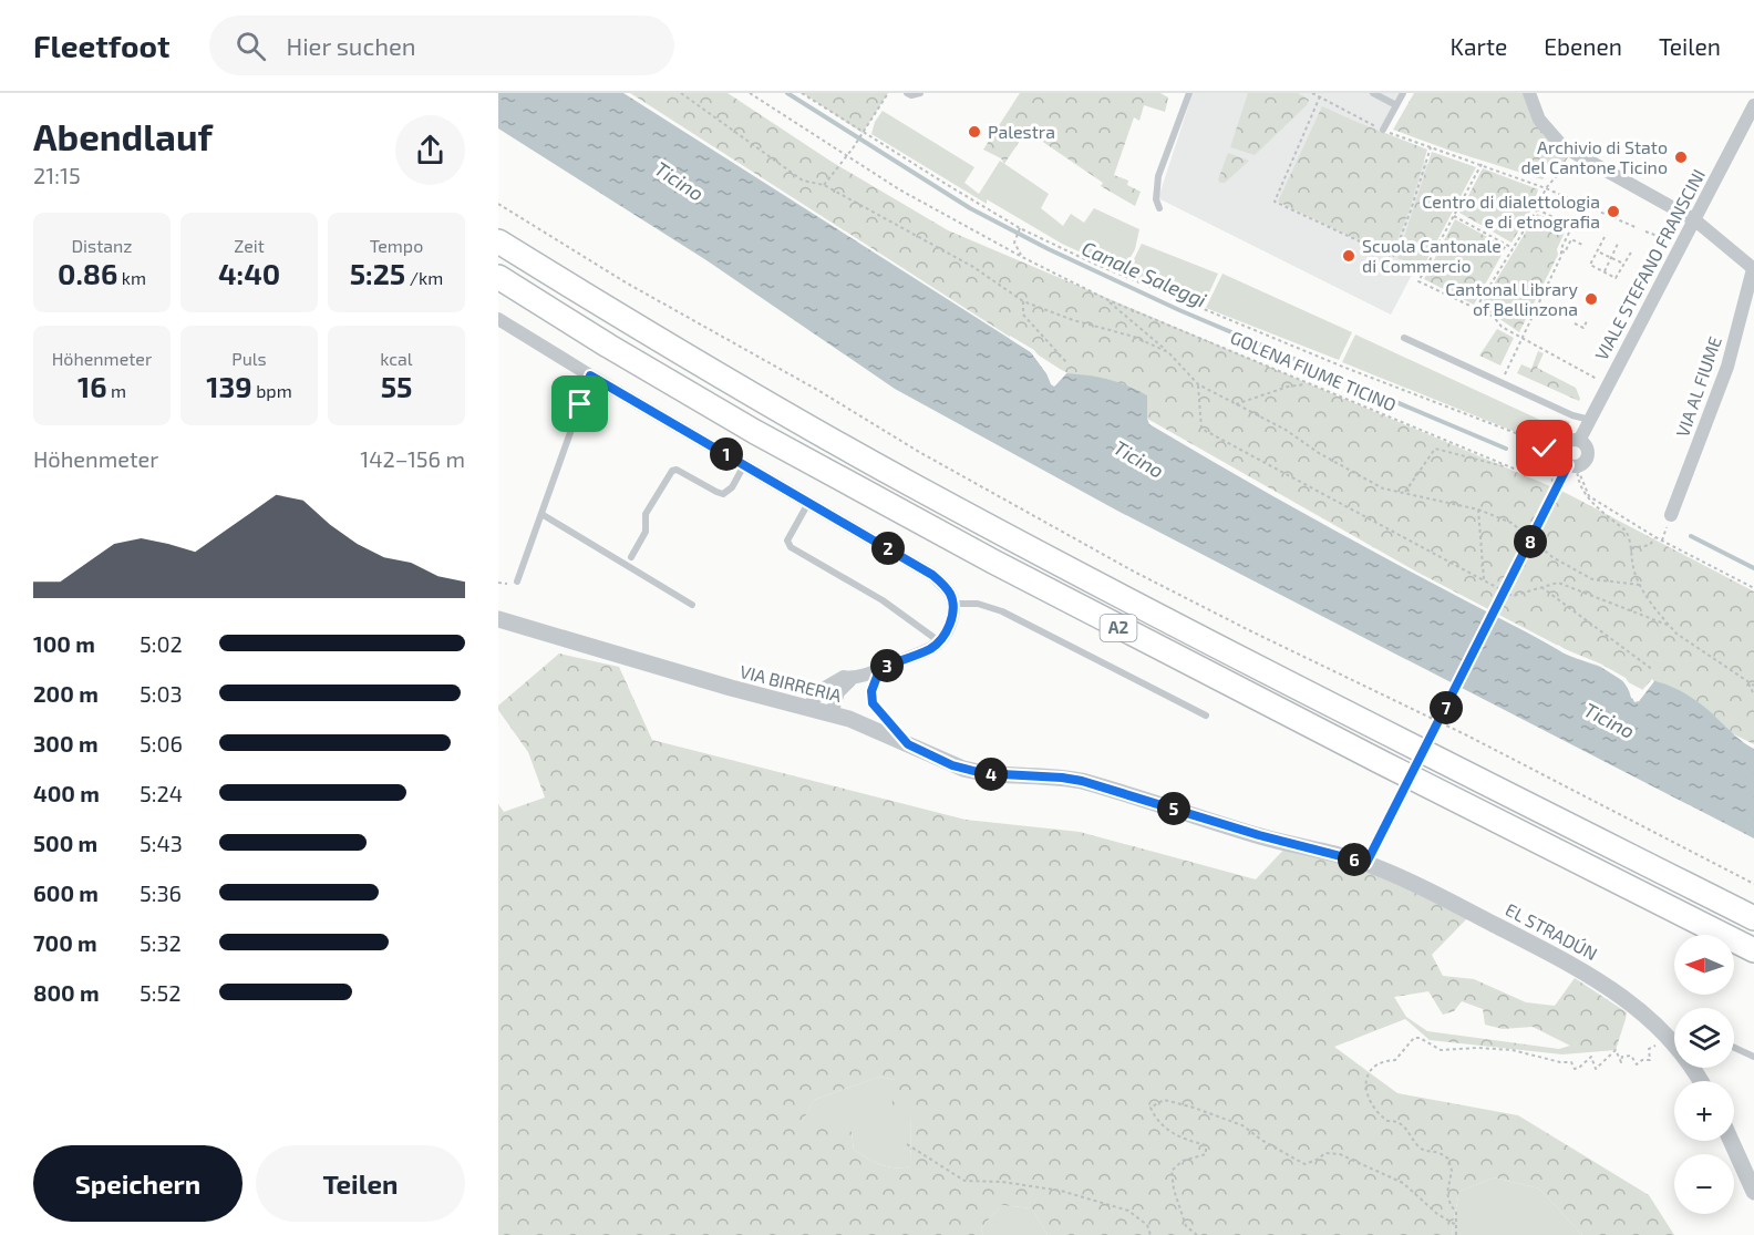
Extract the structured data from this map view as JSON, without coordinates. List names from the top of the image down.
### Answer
{
  "streets": {
    "highway": ["A2"],
    "street": [
      "VIALE STEFANO FRANSCINI",
      "VIA AL FIUME",
      "VIA BIRRERIA",
      "EL STRADÚN"
    ],
    "path": ["GOLENA FIUME TICINO"]
  },
  "crossings": [
    ["VIA BIRRERIA", "EL STRADÚN"]
  ],
  "water": ["Ticino", "Canale Saleggi"],
  "places": [
    "Palestra",
    "Archivio di Stato del Cantone Ticino",
    "Centro di dialettologia e di etnografia",
    "Scuola Cantonale di Commercio",
    "Cantonal Library of Bellinzona"
  ],
  "north": "left",
  "page": {
    "header": "Fleetfoot",
    "search": "Hier suchen",
    "nav": ["Karte", "Ebenen", "Teilen"],
    "heading": ["Abendlauf", "21:15"],
    "stats": [
      ["Distanz", "0.86 km"],
      ["Zeit", "4:40"],
      ["Tempo", "5:25 /km"],
      ["Höhenmeter", "16 m"],
      ["Puls", "139 bpm"],
      ["kcal", "55"]
    ],
    "chart": ["Höhenmeter", "142–156 m"],
    "pins": [
      "1",
      "8",
      "2",
      "3",
      "7",
      "4",
      "5",
      "6"
    ],
    "list": [
      {
        "name": "100 m",
        "note": "5:02"
      },
      {
        "name": "200 m",
        "note": "5:03"
      },
      {
        "name": "300 m",
        "note": "5:06"
      },
      {
        "name": "400 m",
        "note": "5:24"
      },
      {
        "name": "500 m",
        "note": "5:43"
      },
      {
        "name": "600 m",
        "note": "5:36"
      },
      {
        "name": "700 m",
        "note": "5:32"
      },
      {
        "name": "800 m",
        "note": "5:52"
      }
    ],
    "map_buttons": ["+", "−"],
    "buttons": ["Speichern", "Teilen"]
  }
}
